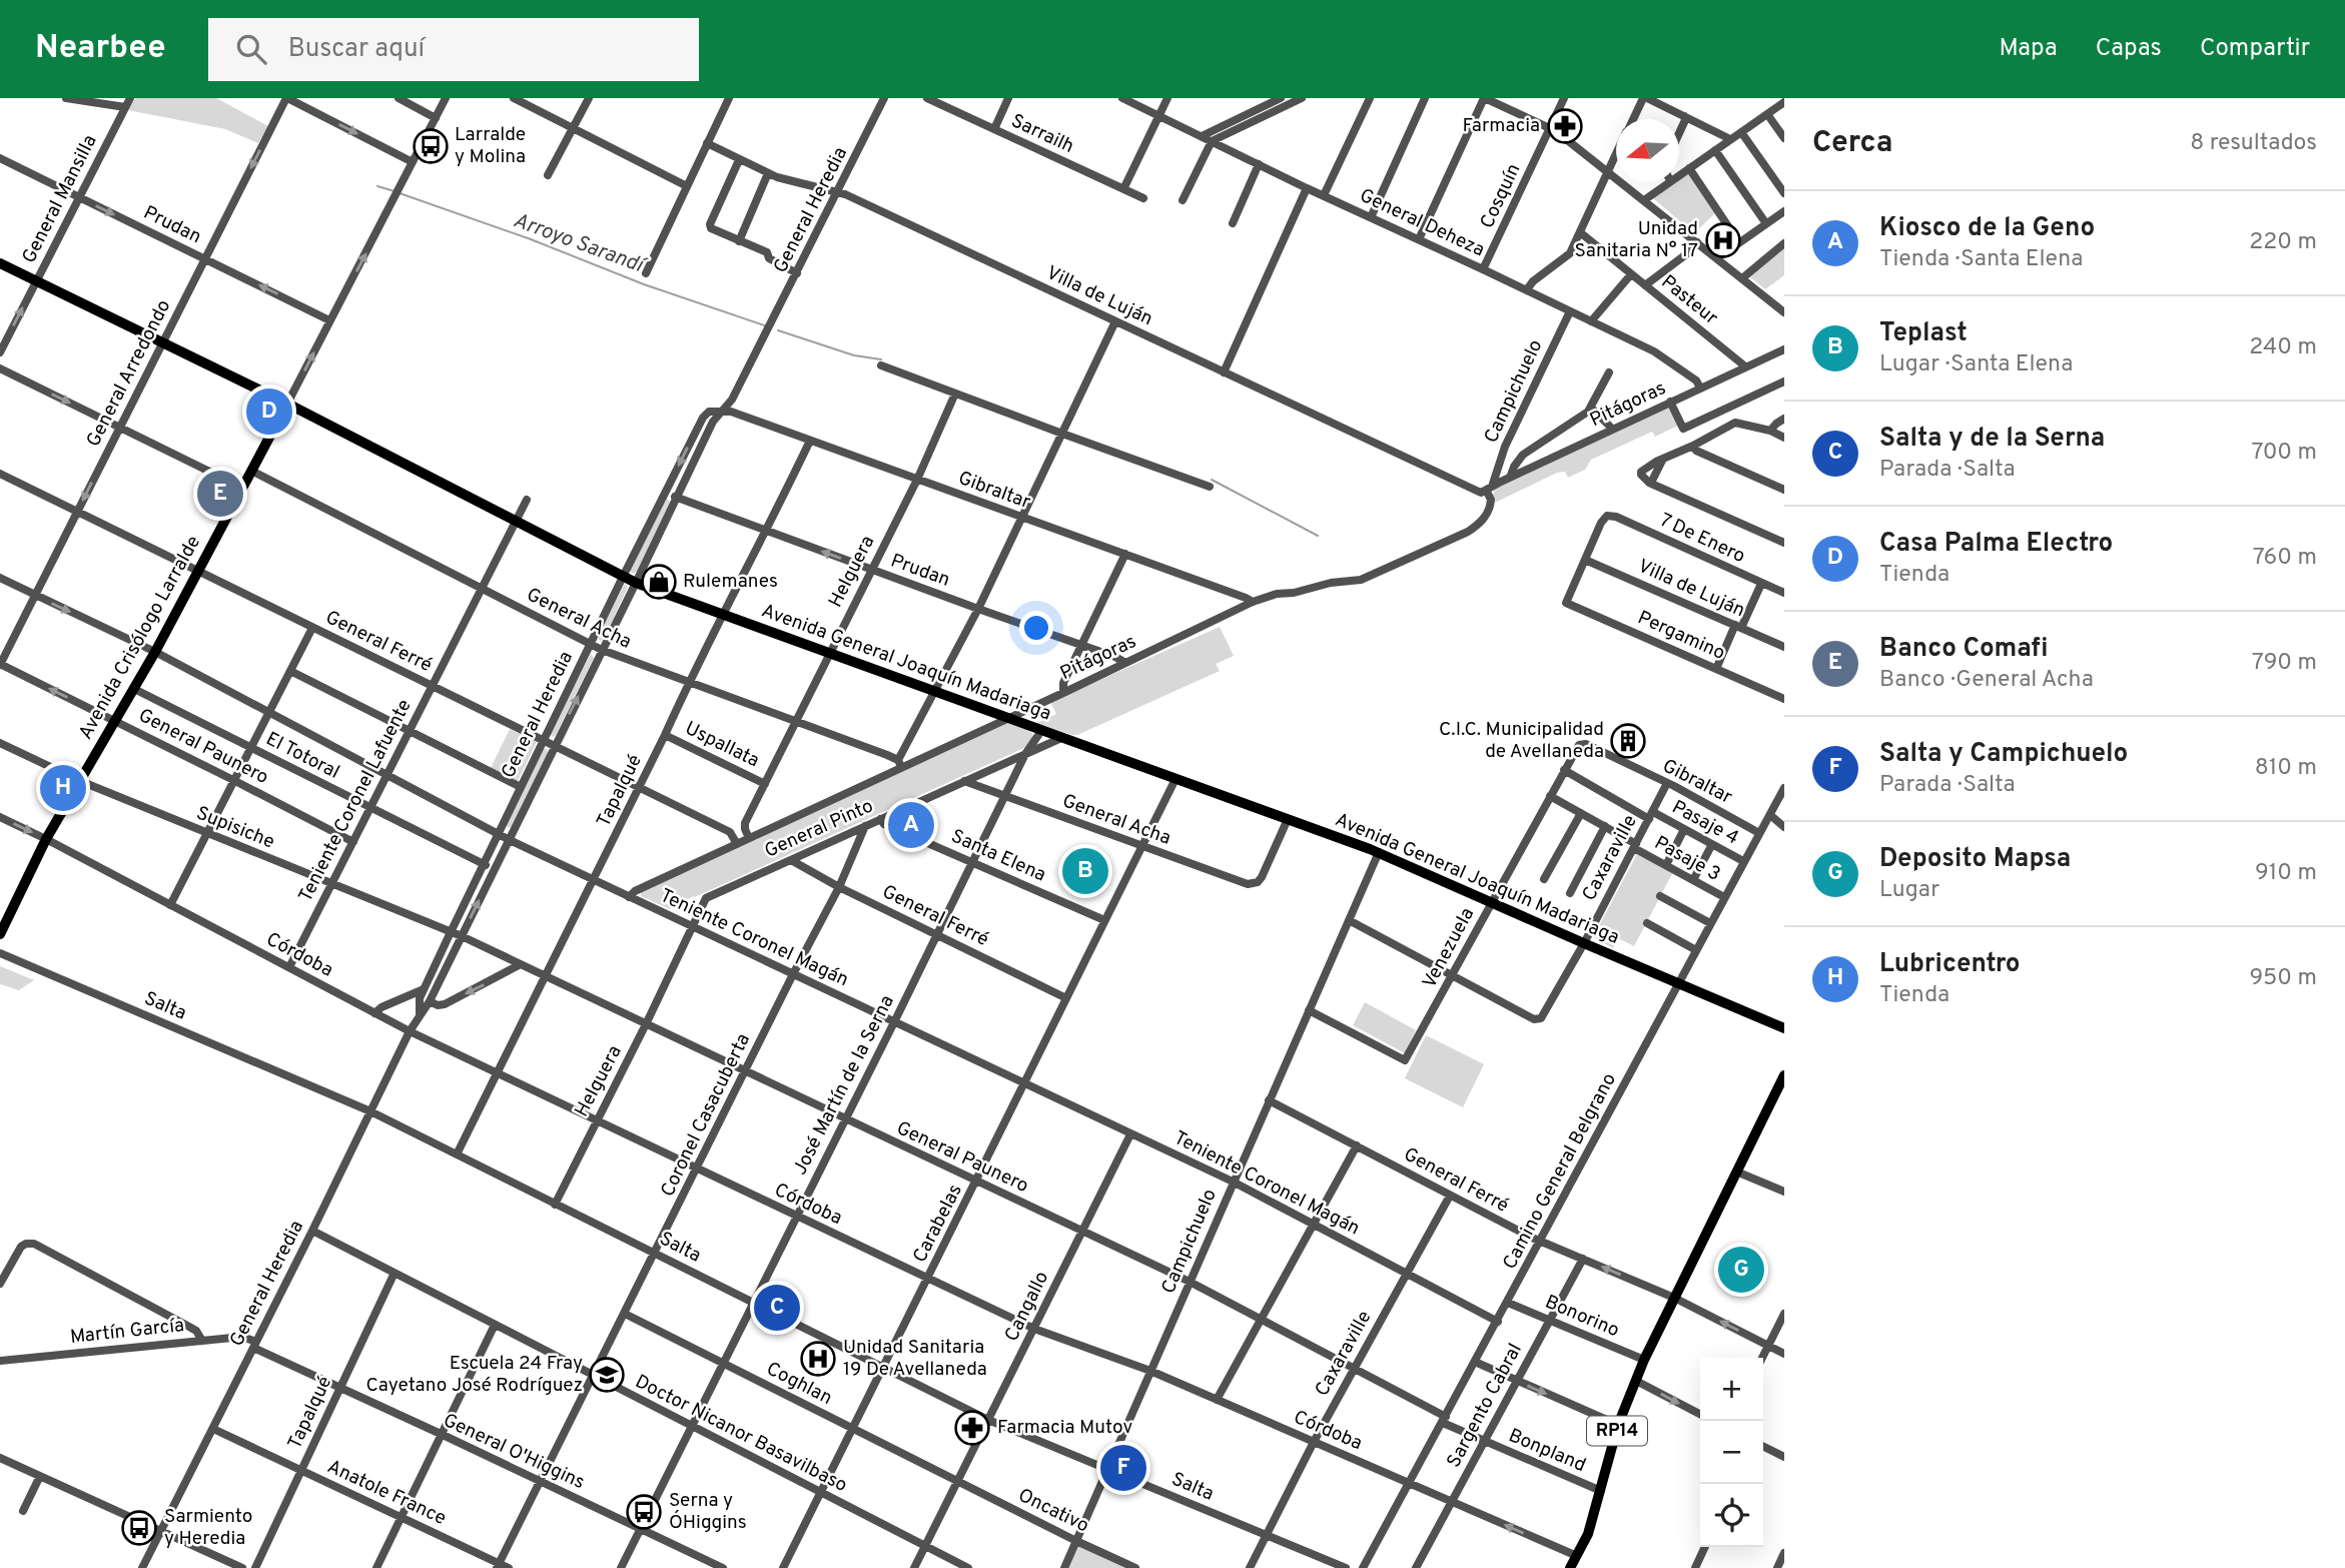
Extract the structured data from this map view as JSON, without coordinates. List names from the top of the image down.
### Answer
{
  "streets": {
    "main road": ["Avenida Crisólogo Larralde", "Avenida General Joaquín Madariaga", "RP14"],
    "street": [
      "Sarrailh",
      "Cosquín",
      "General Mansilla",
      "General Heredia",
      "General Deheza",
      "Prudan",
      "Villa de Luján",
      "Pasteur",
      "General Arredondo",
      "Campichuelo",
      "Pitágoras",
      "Gibraltar",
      "7 De Enero",
      "Helguera",
      "General Acha",
      "Pergamino",
      "General Ferré",
      "Uspallata",
      "General Paunero",
      "El Totoral",
      "Tapalqué",
      "Teniente Coronel Lafuente",
      "Pasaje 4",
      "Supisiche",
      "General Pinto",
      "Santa Elena",
      "Caxaraville",
      "Pasaje 3",
      "Teniente Coronel Magán",
      "Venezuela",
      "Córdoba",
      "Salta",
      "José Martín de la Serna",
      "Coronel Casacuberta",
      "Camino General Belgrano",
      "Carabelas",
      "Cangallo",
      "Bonorino",
      "Martín García",
      "Coghlan",
      "Sargento Cabral",
      "Doctor Nicanor Basavilbaso",
      "Bonpland",
      "General O'Higgins",
      "Anatole France",
      "Oncativo"
    ]
  },
  "crossings": [
    ["Cosquín", "General Deheza"],
    ["General Mansilla", "Prudan"],
    ["General Mansilla", "Avenida General Joaquín Madariaga"],
    ["General Heredia", "Prudan"],
    ["General Heredia", "Villa de Luján"],
    ["General Heredia", "Gibraltar"],
    ["General Heredia", "General Acha"],
    ["General Heredia", "General Ferré"],
    ["General Heredia", "Avenida General Joaquín Madariaga"],
    ["General Heredia", "General Paunero"],
    ["General Heredia", "El Totoral"],
    ["General Heredia", "Supisiche"],
    ["General Heredia", "Teniente Coronel Magán"],
    ["General Heredia", "Córdoba"],
    ["General Heredia", "Salta"],
    ["General Heredia", "Martín García"],
    ["General Heredia", "Doctor Nicanor Basavilbaso"],
    ["General Heredia", "General O'Higgins"],
    ["General Heredia", "Anatole France"],
    ["General Deheza", "Campichuelo"],
    ["General Deheza", "Pitágoras"],
    ["Prudan", "General Arredondo"],
    ["Prudan", "Pitágoras"],
    ["Prudan", "Helguera"],
    ["Prudan", "Avenida Crisólogo Larralde"],
    ["Prudan", "Tapalqué"],
    ["Villa de Luján", "Campichuelo"],
    ["Villa de Luján", "Pitágoras"],
    ["Villa de Luján", "7 De Enero"],
    ["Villa de Luján", "Pergamino"],
    ["Pasteur", "Pitágoras"],
    ["General Arredondo", "General Ferré"],
    ["General Arredondo", "Avenida General Joaquín Madariaga"],
    ["General Arredondo", "General Paunero"],
    ["General Arredondo", "Teniente Coronel Magán"],
    ["Campichuelo", "Pitágoras"],
    ["Campichuelo", "General Ferré"],
    ["Campichuelo", "Avenida General Joaquín Madariaga"],
    ["Campichuelo", "General Paunero"],
    ["Campichuelo", "Teniente Coronel Magán"],
    ["Campichuelo", "Venezuela"],
    ["Campichuelo", "Córdoba"],
    ["Campichuelo", "Salta"],
    ["Campichuelo", "Oncativo"],
    ["Pitágoras", "Gibraltar"],
    ["Pitágoras", "Helguera"],
    ["Pitágoras", "General Acha"],
    ["Pitágoras", "General Ferré"],
    ["Pitágoras", "Avenida General Joaquín Madariaga"],
    ["Pitágoras", "Teniente Coronel Magán"],
    ["Gibraltar", "Helguera"],
    ["Gibraltar", "Tapalqué"],
    ["Gibraltar", "Caxaraville"],
    ["Gibraltar", "Venezuela"],
    ["Gibraltar", "Camino General Belgrano"],
    ["7 De Enero", "Pergamino"],
    ["Helguera", "General Acha"],
    ["Helguera", "Avenida General Joaquín Madariaga"],
    ["Helguera", "Uspallata"],
    ["Helguera", "General Paunero"],
    ["Helguera", "General Pinto"],
    ["Helguera", "Teniente Coronel Magán"],
    ["Helguera", "Córdoba"],
    ["Helguera", "Salta"],
    ["General Acha", "Avenida Crisólogo Larralde"],
    ["General Acha", "Avenida General Joaquín Madariaga"],
    ["General Acha", "Tapalqué"],
    ["General Acha", "Teniente Coronel Lafuente"],
    ["General Acha", "General Pinto"],
    ["General Acha", "José Martín de la Serna"],
    ["General Acha", "Carabelas"],
    ["Avenida Crisólogo Larralde", "General Ferré"],
    ["Avenida Crisólogo Larralde", "Avenida General Joaquín Madariaga"],
    ["Avenida Crisólogo Larralde", "General Paunero"],
    ["Avenida Crisólogo Larralde", "El Totoral"],
    ["Avenida Crisólogo Larralde", "Supisiche"],
    ["Avenida Crisólogo Larralde", "Teniente Coronel Magán"],
    ["Avenida Crisólogo Larralde", "Córdoba"],
    ["General Ferré", "Tapalqué"],
    ["General Ferré", "Teniente Coronel Lafuente"],
    ["General Ferré", "General Pinto"],
    ["General Ferré", "Caxaraville"],
    ["General Ferré", "José Martín de la Serna"],
    ["General Ferré", "Coronel Casacuberta"],
    ["General Ferré", "Camino General Belgrano"],
    ["General Ferré", "Carabelas"],
    ["General Ferré", "Sargento Cabral"],
    ["General Ferré", "RP14"],
    ["Avenida General Joaquín Madariaga", "Tapalqué"],
    ["Avenida General Joaquín Madariaga", "Teniente Coronel Lafuente"],
    ["Avenida General Joaquín Madariaga", "General Pinto"],
    ["Avenida General Joaquín Madariaga", "Caxaraville"],
    ["Avenida General Joaquín Madariaga", "Venezuela"],
    ["Avenida General Joaquín Madariaga", "José Martín de la Serna"],
    ["Avenida General Joaquín Madariaga", "Camino General Belgrano"],
    ["Avenida General Joaquín Madariaga", "Carabelas"],
    ["Uspallata", "Tapalqué"],
    ["General Paunero", "Tapalqué"],
    ["General Paunero", "Teniente Coronel Lafuente"],
    ["General Paunero", "Supisiche"],
    ["General Paunero", "Caxaraville"],
    ["General Paunero", "José Martín de la Serna"],
    ["General Paunero", "Coronel Casacuberta"],
    ["General Paunero", "Camino General Belgrano"],
    ["General Paunero", "Carabelas"],
    ["General Paunero", "Cangallo"],
    ["General Paunero", "Bonpland"],
    ["El Totoral", "Teniente Coronel Lafuente"],
    ["Tapalqué", "Teniente Coronel Magán"],
    ["Tapalqué", "Córdoba"],
    ["Tapalqué", "Salta"],
    ["Tapalqué", "Doctor Nicanor Basavilbaso"],
    ["Tapalqué", "General O'Higgins"],
    ["Tapalqué", "Anatole France"],
    ["Teniente Coronel Lafuente", "Supisiche"],
    ["Teniente Coronel Lafuente", "Teniente Coronel Magán"],
    ["Teniente Coronel Lafuente", "Córdoba"],
    ["Pasaje 4", "Caxaraville"],
    ["Pasaje 4", "Venezuela"],
    ["Pasaje 4", "Camino General Belgrano"],
    ["General Pinto", "Santa Elena"],
    ["General Pinto", "José Martín de la Serna"],
    ["General Pinto", "Coronel Casacuberta"],
    ["Santa Elena", "José Martín de la Serna"],
    ["Santa Elena", "Carabelas"],
    ["Caxaraville", "Pasaje 3"],
    ["Caxaraville", "Teniente Coronel Magán"],
    ["Caxaraville", "Venezuela"],
    ["Caxaraville", "Córdoba"],
    ["Caxaraville", "Salta"],
    ["Pasaje 3", "Venezuela"],
    ["Pasaje 3", "Camino General Belgrano"],
    ["Teniente Coronel Magán", "José Martín de la Serna"],
    ["Teniente Coronel Magán", "Coronel Casacuberta"],
    ["Teniente Coronel Magán", "Camino General Belgrano"],
    ["Teniente Coronel Magán", "Carabelas"],
    ["Teniente Coronel Magán", "Cangallo"],
    ["Córdoba", "José Martín de la Serna"],
    ["Córdoba", "Coronel Casacuberta"],
    ["Córdoba", "Camino General Belgrano"],
    ["Córdoba", "Carabelas"],
    ["Córdoba", "Cangallo"],
    ["Córdoba", "Sargento Cabral"],
    ["Córdoba", "RP14"],
    ["Salta", "José Martín de la Serna"],
    ["Salta", "Coronel Casacuberta"],
    ["Salta", "Carabelas"],
    ["Salta", "Cangallo"],
    ["José Martín de la Serna", "Coghlan"],
    ["José Martín de la Serna", "Doctor Nicanor Basavilbaso"],
    ["José Martín de la Serna", "General O'Higgins"],
    ["Coronel Casacuberta", "Coghlan"],
    ["Coronel Casacuberta", "Doctor Nicanor Basavilbaso"],
    ["Coronel Casacuberta", "General O'Higgins"],
    ["Coronel Casacuberta", "Anatole France"],
    ["Camino General Belgrano", "Bonorino"],
    ["Camino General Belgrano", "Bonpland"],
    ["Carabelas", "Coghlan"],
    ["Carabelas", "Doctor Nicanor Basavilbaso"],
    ["Cangallo", "Coghlan"],
    ["Cangallo", "Doctor Nicanor Basavilbaso"],
    ["Cangallo", "Oncativo"],
    ["Bonorino", "Sargento Cabral"],
    ["Bonorino", "RP14"],
    ["Martín García", "General O'Higgins"],
    ["Coghlan", "Oncativo"],
    ["Sargento Cabral", "Bonpland"],
    ["RP14", "Bonpland"]
  ],
  "one_way": ["General Arredondo"],
  "water": ["Arroyo Sarandí"],
  "places": {
    "pharmacy": ["Farmacia", "Farmacia Mutov"],
    "bus stop": ["Larralde y Molina", "Serna y O´Higgins", "Sarmiento y Heredia"],
    "hospital": ["Unidad Sanitaria N° 17", "Unidad Sanitaria 19 De Avellaneda"],
    "shop": ["Rulemanes"],
    "building": ["C.I.C. Municipalidad de Avellaneda"],
    "school or university": ["Escuela 24 Fray Cayetano José Rodríguez"]
  },
  "north": "left",
  "page": {
    "header": "Nearbee",
    "search": "Buscar aquí",
    "nav": ["Mapa", "Capas", "Compartir"],
    "heading": ["Cerca", "8 resultados"],
    "list": [
      {
        "mark": "A",
        "name": "Kiosco de la Geno",
        "note": "Tienda · Santa Elena",
        "value": "220 m"
      },
      {
        "mark": "B",
        "name": "Teplast",
        "note": "Lugar · Santa Elena",
        "value": "240 m"
      },
      {
        "mark": "C",
        "name": "Salta y de la Serna",
        "note": "Parada · Salta",
        "value": "700 m"
      },
      {
        "mark": "D",
        "name": "Casa Palma Electro",
        "note": "Tienda",
        "value": "760 m"
      },
      {
        "mark": "E",
        "name": "Banco Comafi",
        "note": "Banco · General Acha",
        "value": "790 m"
      },
      {
        "mark": "F",
        "name": "Salta y Campichuelo",
        "note": "Parada · Salta",
        "value": "810 m"
      },
      {
        "mark": "G",
        "name": "Deposito Mapsa",
        "note": "Lugar",
        "value": "910 m"
      },
      {
        "mark": "H",
        "name": "Lubricentro",
        "note": "Tienda",
        "value": "950 m"
      }
    ],
    "pins": [
      "D",
      "E",
      "H",
      "A",
      "B",
      "G",
      "C",
      "F"
    ],
    "map_buttons": ["+", "−"]
  }
}
